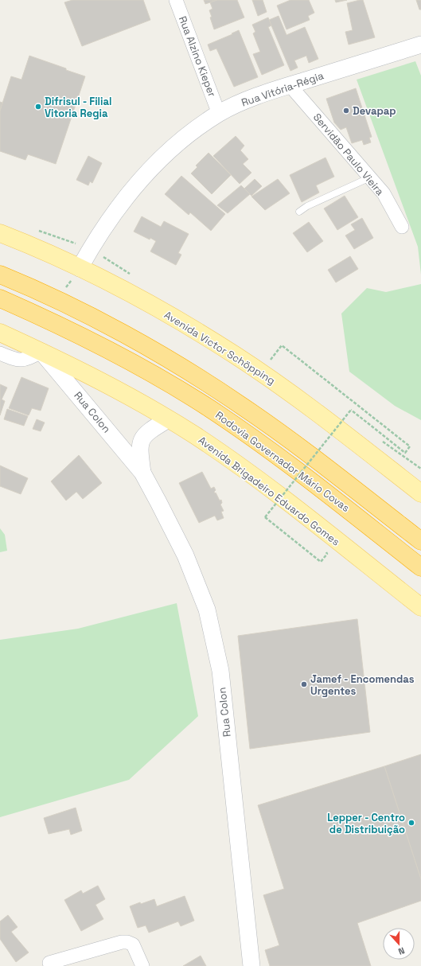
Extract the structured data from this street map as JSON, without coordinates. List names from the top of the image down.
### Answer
{
  "streets": {
    "highway": ["Rodovia Governador Mário Covas"],
    "main road": ["Avenida Victor Schöpping", "Avenida Brigadeiro Eduardo Gomes"],
    "street": [
      "Rua Alzino Kieper",
      "Rua Vitória-Régia",
      "Servidão Paulo Vieira",
      "Rua Colon"
    ]
  },
  "crossings": [
    ["Rua Alzino Kieper", "Rua Vitória-Régia"],
    ["Rua Vitória-Régia", "Servidão Paulo Vieira"],
    ["Rua Vitória-Régia", "Avenida Victor Schöpping"],
    ["Rua Colon", "Avenida Brigadeiro Eduardo Gomes"]
  ],
  "places": [
    "Difrisul - Filial Vitoria Regia",
    "Devapap",
    "Jamef - Encomendas Urgentes",
    "Lepper - Centro de Distribuição"
  ],
  "north": "bottom"
}
